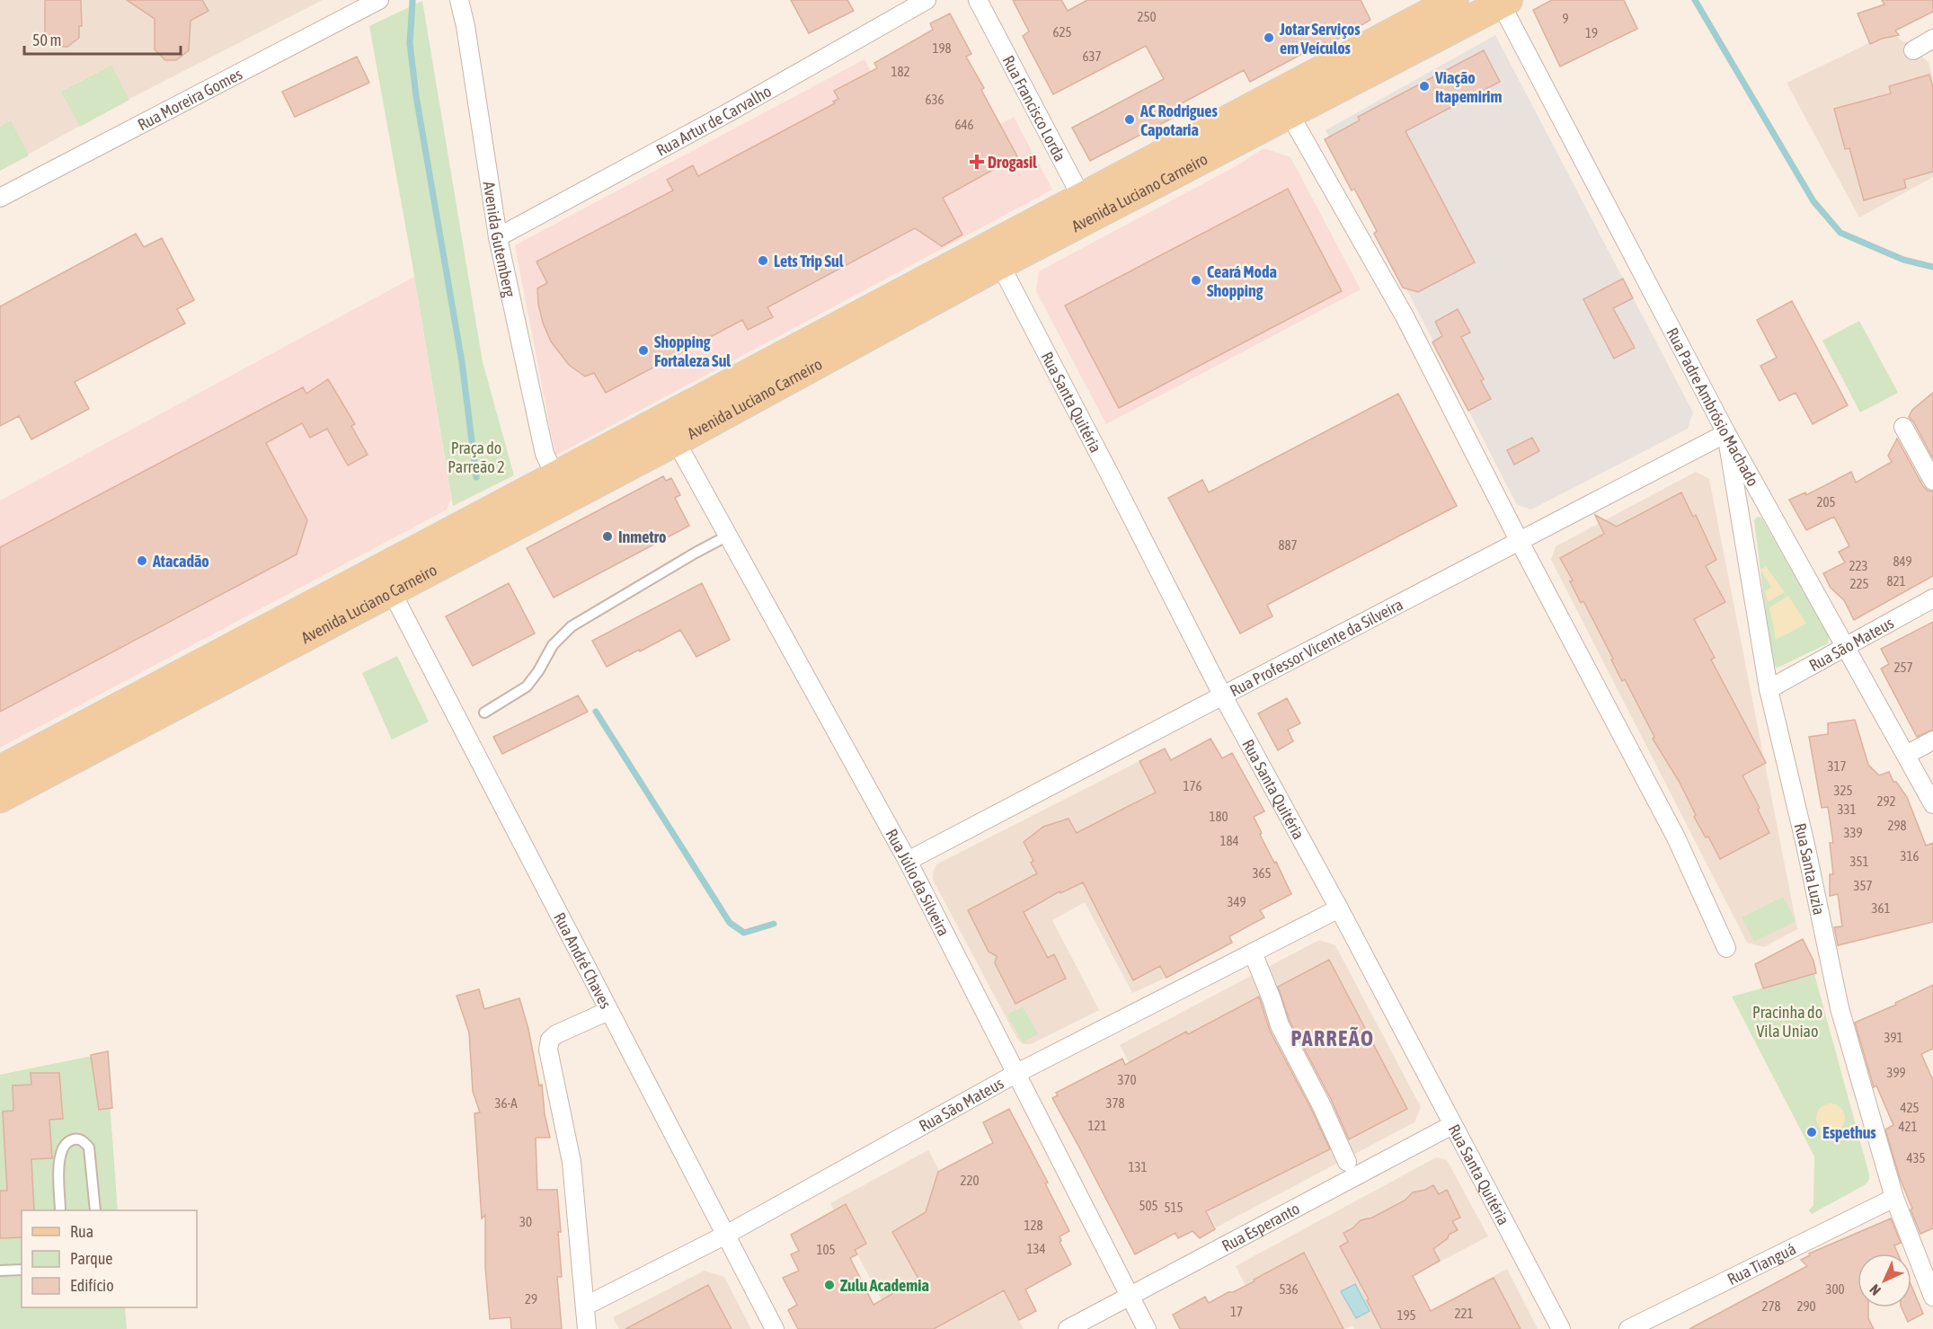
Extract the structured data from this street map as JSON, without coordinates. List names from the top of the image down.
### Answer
{
  "streets": {
    "main road": ["Avenida Luciano Carneiro"],
    "street": [
      "Rua Moreira Gomes",
      "Rua Francisco Lorda",
      "Rua Artur de Carvalho",
      "Avenida Gutemberg",
      "Rua Santa Quitéria",
      "Rua Padre Ambrósio Machado",
      "Rua São Mateus",
      "Rua Professor Vicente da Silveira",
      "Rua Santa Luzia",
      "Rua Júlio da Silveira",
      "Rua André Chaves",
      "Rua Esperanto",
      "Rua Tianguá"
    ]
  },
  "crossings": [
    ["Rua Francisco Lorda", "Avenida Luciano Carneiro"],
    ["Rua Artur de Carvalho", "Avenida Gutemberg"],
    ["Avenida Luciano Carneiro", "Avenida Gutemberg"],
    ["Avenida Luciano Carneiro", "Rua Santa Quitéria"],
    ["Avenida Luciano Carneiro", "Rua Padre Ambrósio Machado"],
    ["Avenida Luciano Carneiro", "Rua Júlio da Silveira"],
    ["Avenida Luciano Carneiro", "Rua André Chaves"],
    ["Rua Santa Quitéria", "Rua São Mateus"],
    ["Rua Santa Quitéria", "Rua Professor Vicente da Silveira"],
    ["Rua Santa Quitéria", "Rua Esperanto"],
    ["Rua Padre Ambrósio Machado", "Rua São Mateus"],
    ["Rua Padre Ambrósio Machado", "Rua Professor Vicente da Silveira"],
    ["Rua Padre Ambrósio Machado", "Rua Santa Luzia"],
    ["Rua São Mateus", "Rua Santa Luzia"],
    ["Rua São Mateus", "Rua Júlio da Silveira"],
    ["Rua São Mateus", "Rua André Chaves"],
    ["Rua Professor Vicente da Silveira", "Rua Santa Luzia"],
    ["Rua Professor Vicente da Silveira", "Rua Júlio da Silveira"],
    ["Rua Santa Luzia", "Rua Tianguá"],
    ["Rua Júlio da Silveira", "Rua Esperanto"]
  ],
  "districts": ["PARREÃO"],
  "parks": ["Praça do Parreão 2", "Pracinha do Vila Uniao"],
  "places": {
    "other": [
      "Jotar Serviços em Veículos",
      "Viação Itapemirim",
      "AC Rodrigues Capotaria",
      "Lets Trip Sul",
      "Ceará Moda Shopping",
      "Shopping Fortaleza Sul",
      "Inmetro",
      "Atacadão",
      "Espethus",
      "Zulu Academia"
    ],
    "health": ["Drogasil"]
  },
  "house_numbers": [
    "250",
    "9",
    "625",
    "19",
    "198",
    "637",
    "182",
    "636",
    "646",
    "205",
    "887",
    "849",
    "223",
    "821",
    "225",
    "257",
    "317",
    "176",
    "325",
    "292",
    "331",
    "180",
    "298",
    "339",
    "184",
    "316",
    "351",
    "365",
    "357",
    "349",
    "361",
    "391",
    "399",
    "370",
    "36-A",
    "378",
    "425",
    "121",
    "421",
    "435",
    "131",
    "220",
    "505",
    "515",
    "30",
    "128",
    "134",
    "105",
    "536",
    "300",
    "29",
    "278",
    "290",
    "17",
    "221",
    "195"
  ],
  "legend": ["Rua", "Parque", "Edifício"],
  "scale_bar": "50 m",
  "north": "bottom left"
}
